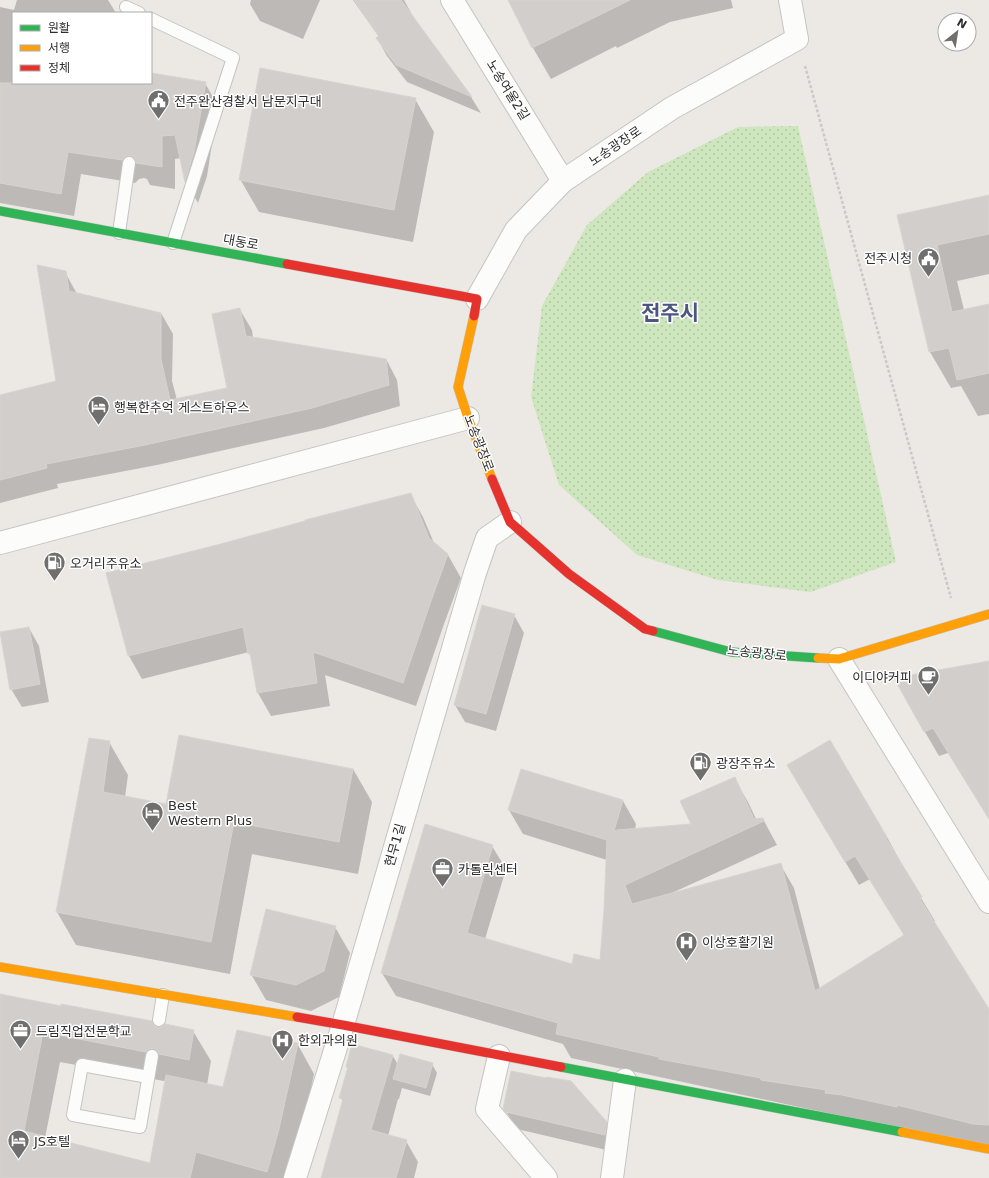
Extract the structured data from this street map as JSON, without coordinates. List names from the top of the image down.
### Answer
{
  "streets": {
    "street": [
      "노송여울2길",
      "노송광장로",
      "대동로",
      "현무1길"
    ]
  },
  "crossings": [
    ["노송여울2길", "노송광장로"],
    ["노송광장로", "대동로"],
    ["노송광장로", "현무1길"]
  ],
  "districts": ["전주시"],
  "places": {
    "public building": ["전주완산경찰서 남문지구대", "전주시청"],
    "hotel": ["행복한추억 게스트하우스", "Best Western Plus", "JS호텔"],
    "fuel station": ["오거리주유소", "광장주유소"],
    "cafe": ["이디야커피"],
    "office": ["카톨릭센터", "드림직업전문학교"],
    "hospital": ["이상호활기원", "한외과의원"]
  },
  "legend": ["원활", "서행", "정체"],
  "north": "top right"
}
